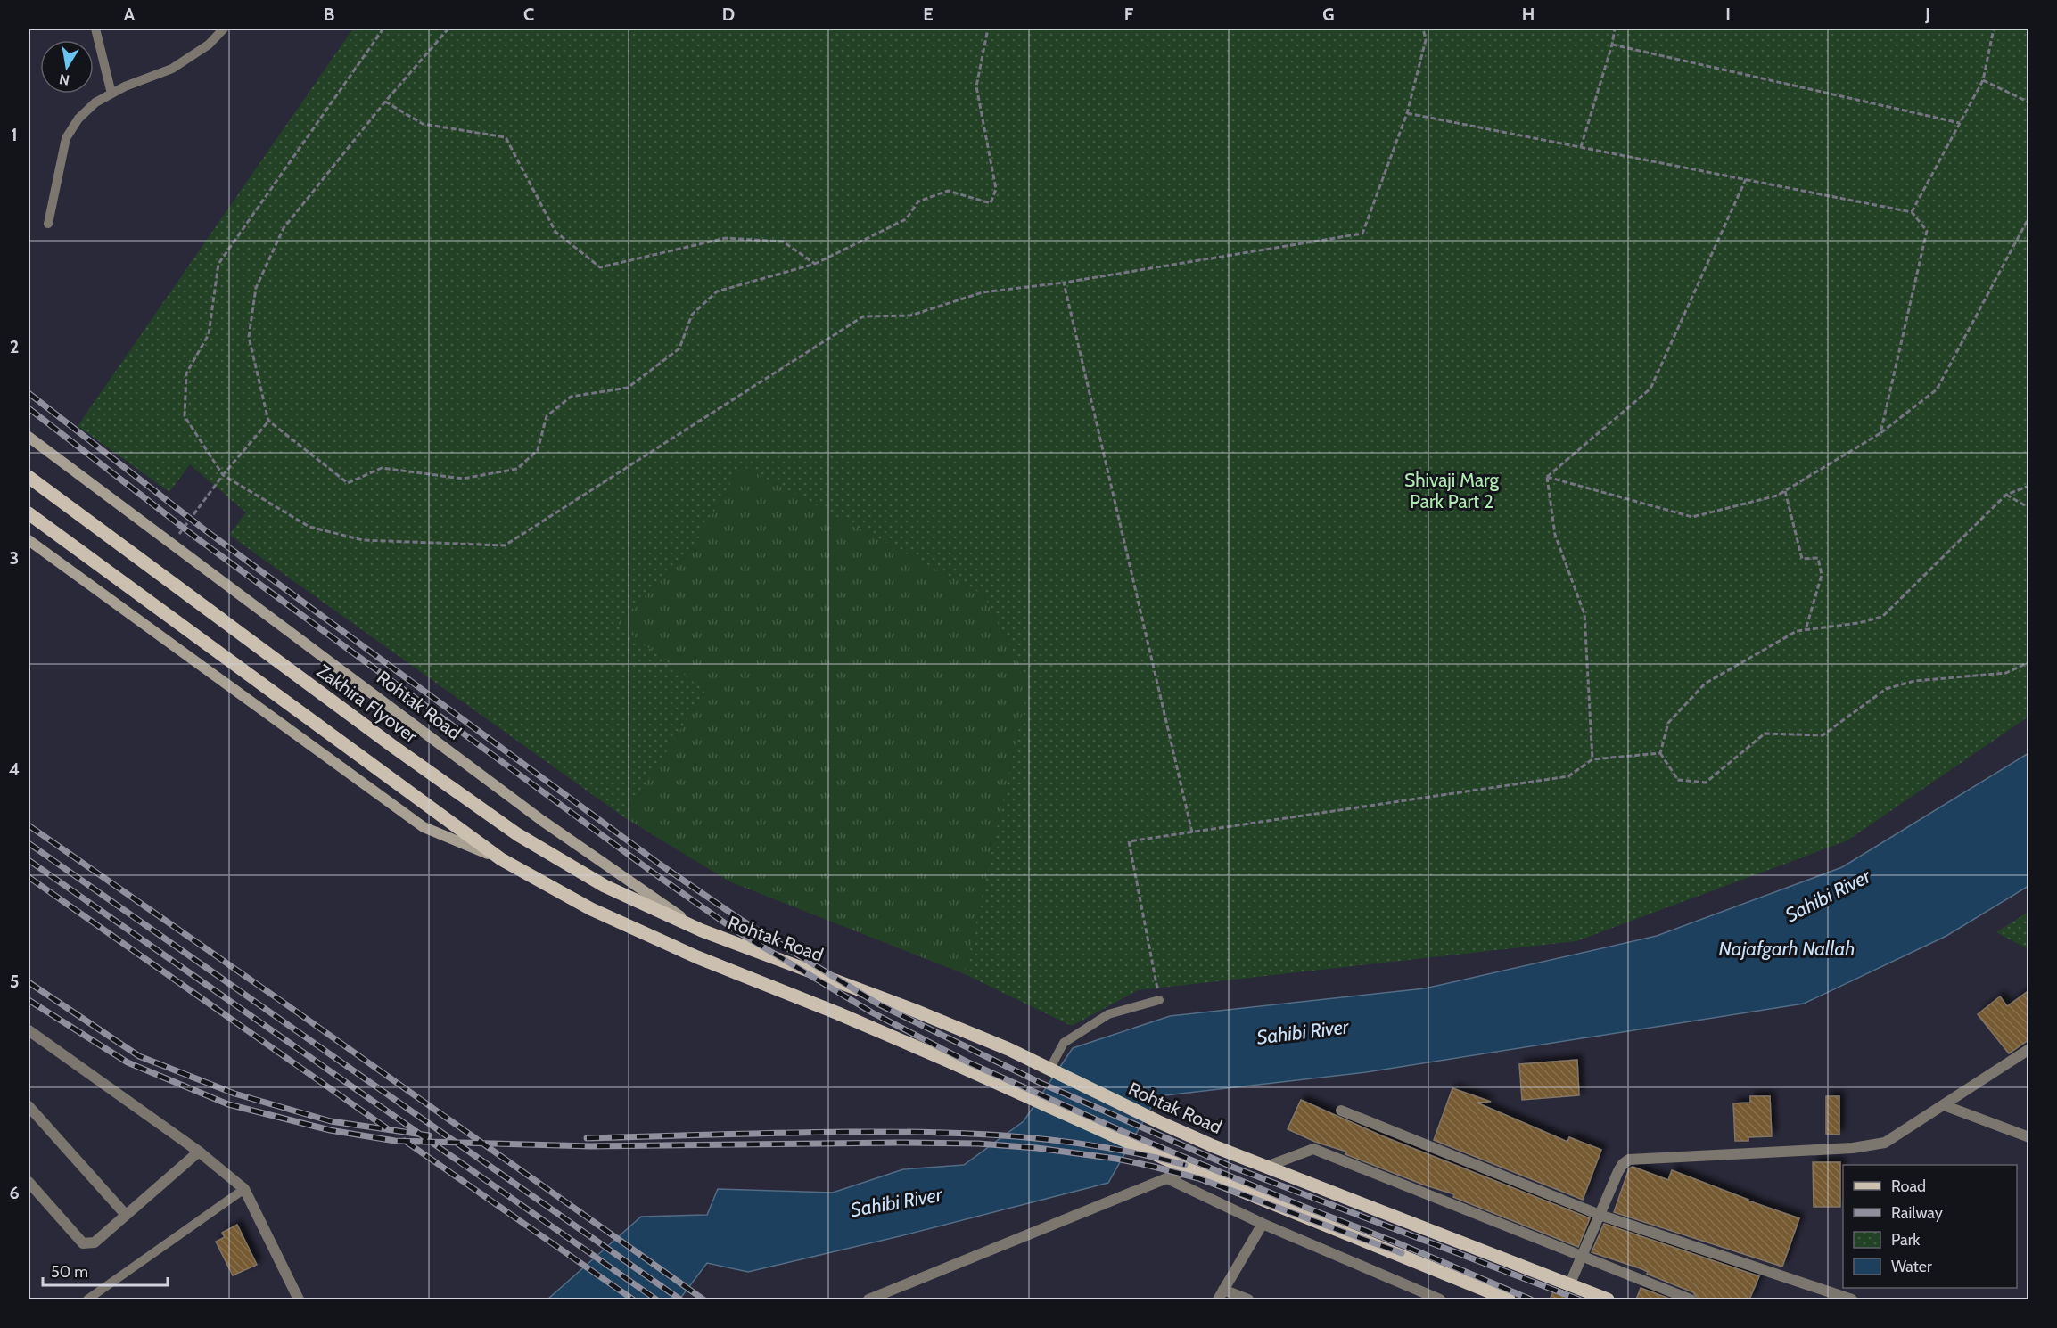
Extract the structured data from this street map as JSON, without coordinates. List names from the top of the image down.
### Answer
{
  "streets": {
    "main road": ["Zakhira Flyover", "Rohtak Road"]
  },
  "crossings": [
    ["Zakhira Flyover", "Rohtak Road"]
  ],
  "water": ["Sahibi River", "Najafgarh Nallah"],
  "parks": ["Shivaji Marg Park Part 2"],
  "legend": [
    "Road",
    "Railway",
    "Park",
    "Water"
  ],
  "scale_bar": "50 m",
  "north": "bottom",
  "grid": {
    "columns": [
      "A",
      "B",
      "C",
      "D",
      "E",
      "F",
      "G",
      "H",
      "I",
      "J"
    ],
    "rows": [
      "1",
      "2",
      "3",
      "4",
      "5",
      "6"
    ]
  }
}
